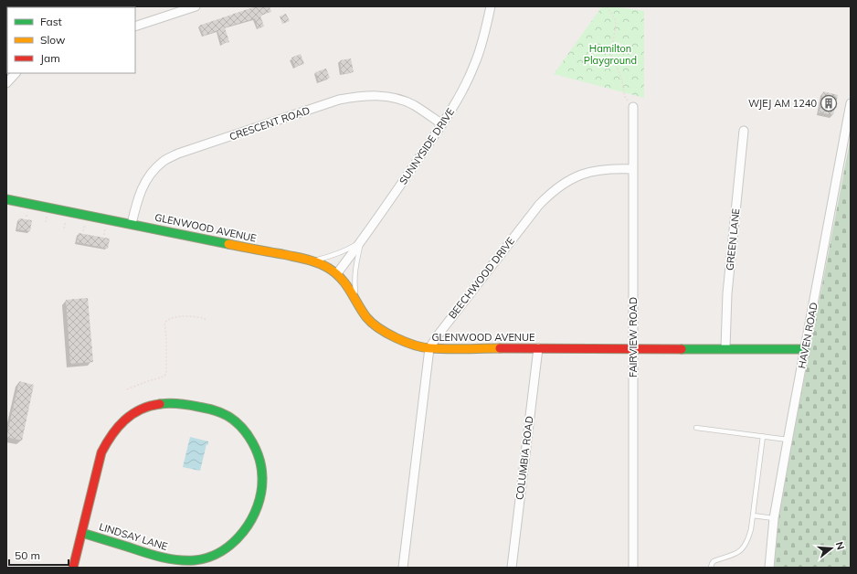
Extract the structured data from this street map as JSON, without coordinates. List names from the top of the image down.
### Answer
{
  "streets": {
    "street": [
      "CRESCENT ROAD",
      "SUNNYSIDE DRIVE",
      "GLENWOOD AVENUE",
      "GREEN LANE",
      "BEECHWOOD DRIVE",
      "HAVEN ROAD",
      "FAIRVIEW ROAD",
      "COLUMBIA ROAD",
      "LINDSAY LANE"
    ]
  },
  "crossings": [
    ["CRESCENT ROAD", "SUNNYSIDE DRIVE"],
    ["CRESCENT ROAD", "GLENWOOD AVENUE"],
    ["SUNNYSIDE DRIVE", "GLENWOOD AVENUE"],
    ["GLENWOOD AVENUE", "GREEN LANE"],
    ["GLENWOOD AVENUE", "BEECHWOOD DRIVE"],
    ["GLENWOOD AVENUE", "HAVEN ROAD"],
    ["GLENWOOD AVENUE", "FAIRVIEW ROAD"],
    ["GLENWOOD AVENUE", "COLUMBIA ROAD"],
    ["BEECHWOOD DRIVE", "FAIRVIEW ROAD"]
  ],
  "parks": ["Hamilton Playground"],
  "places": {
    "building": ["WJEJ AM 1240"]
  },
  "legend": ["Fast", "Slow", "Jam"],
  "scale_bar": "50 m",
  "north": "right"
}
